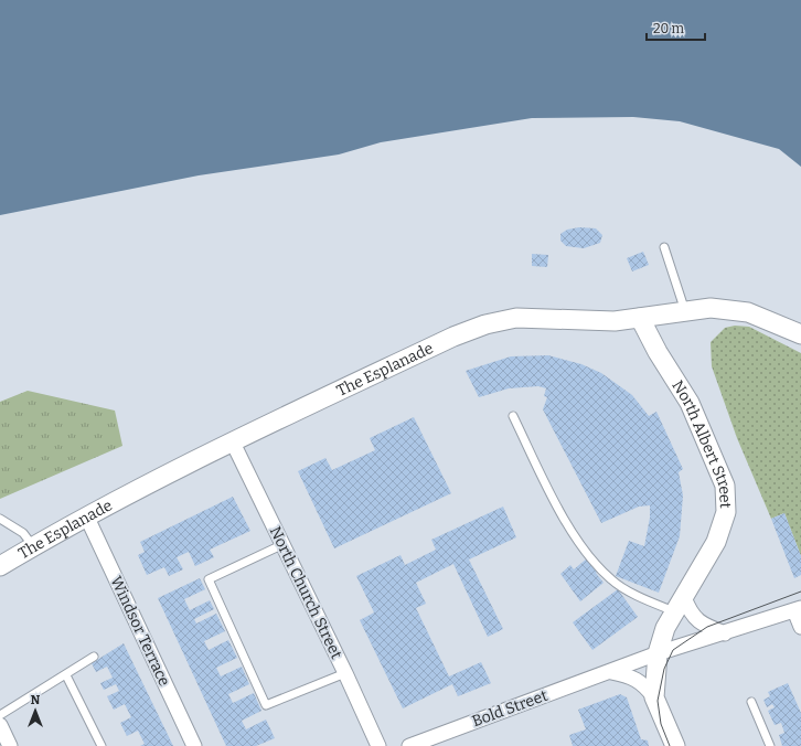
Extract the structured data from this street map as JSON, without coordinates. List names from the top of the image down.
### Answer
{
  "streets": {
    "street": [
      "The Esplanade",
      "North Albert Street",
      "North Church Street",
      "Windsor Terrace",
      "Bold Street"
    ]
  },
  "crossings": [
    ["The Esplanade", "North Albert Street"],
    ["The Esplanade", "North Church Street"],
    ["The Esplanade", "Windsor Terrace"],
    ["North Albert Street", "Bold Street"]
  ],
  "scale_bar": "20 m",
  "north": "top"
}
